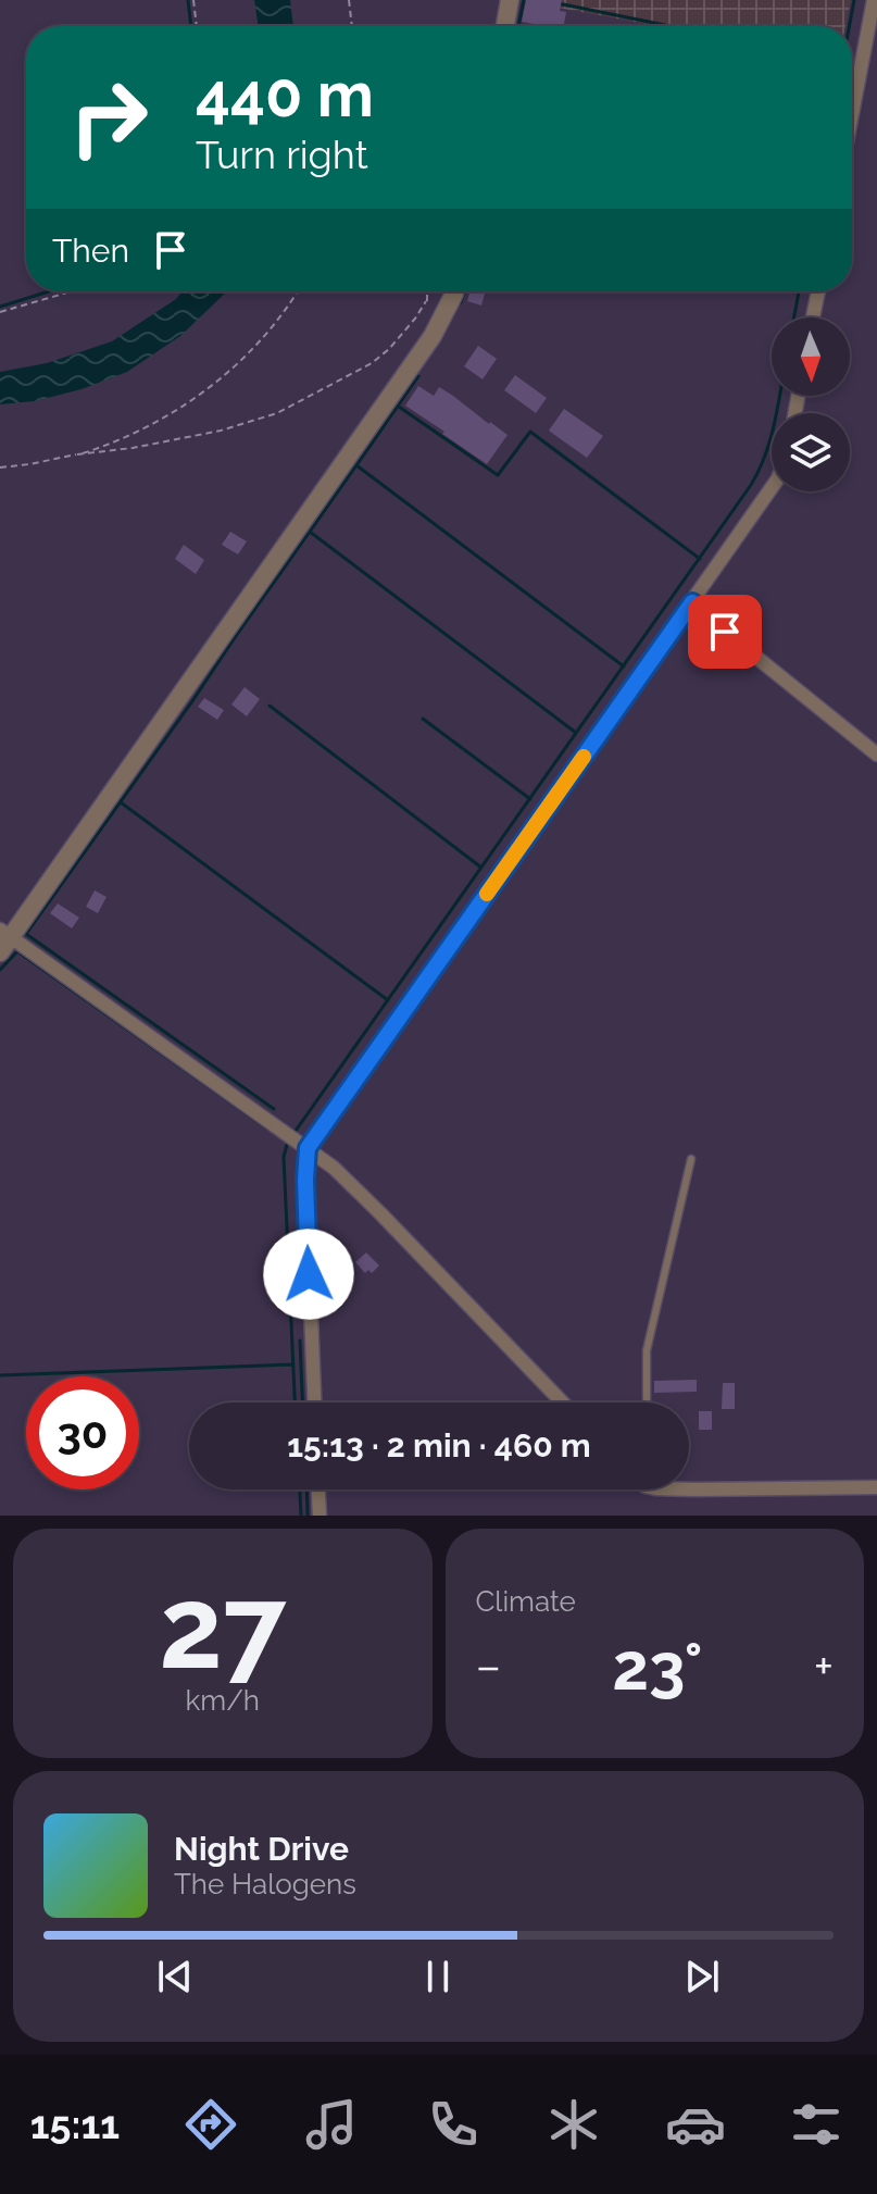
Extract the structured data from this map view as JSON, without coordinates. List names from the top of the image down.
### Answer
{
  "north": "bottom",
  "page": {
    "turn": ["440 m", "Turn right"],
    "then": "Then",
    "limit": "30",
    "trip": "15:13 · 2 min · 460 m",
    "tile": [
      ["27", "km/h"],
      "Climate"
    ],
    "heat": ["−", "23°", "+"],
    "song": ["Night Drive", "The Halogens"],
    "tabs": "15:11"
  }
}
